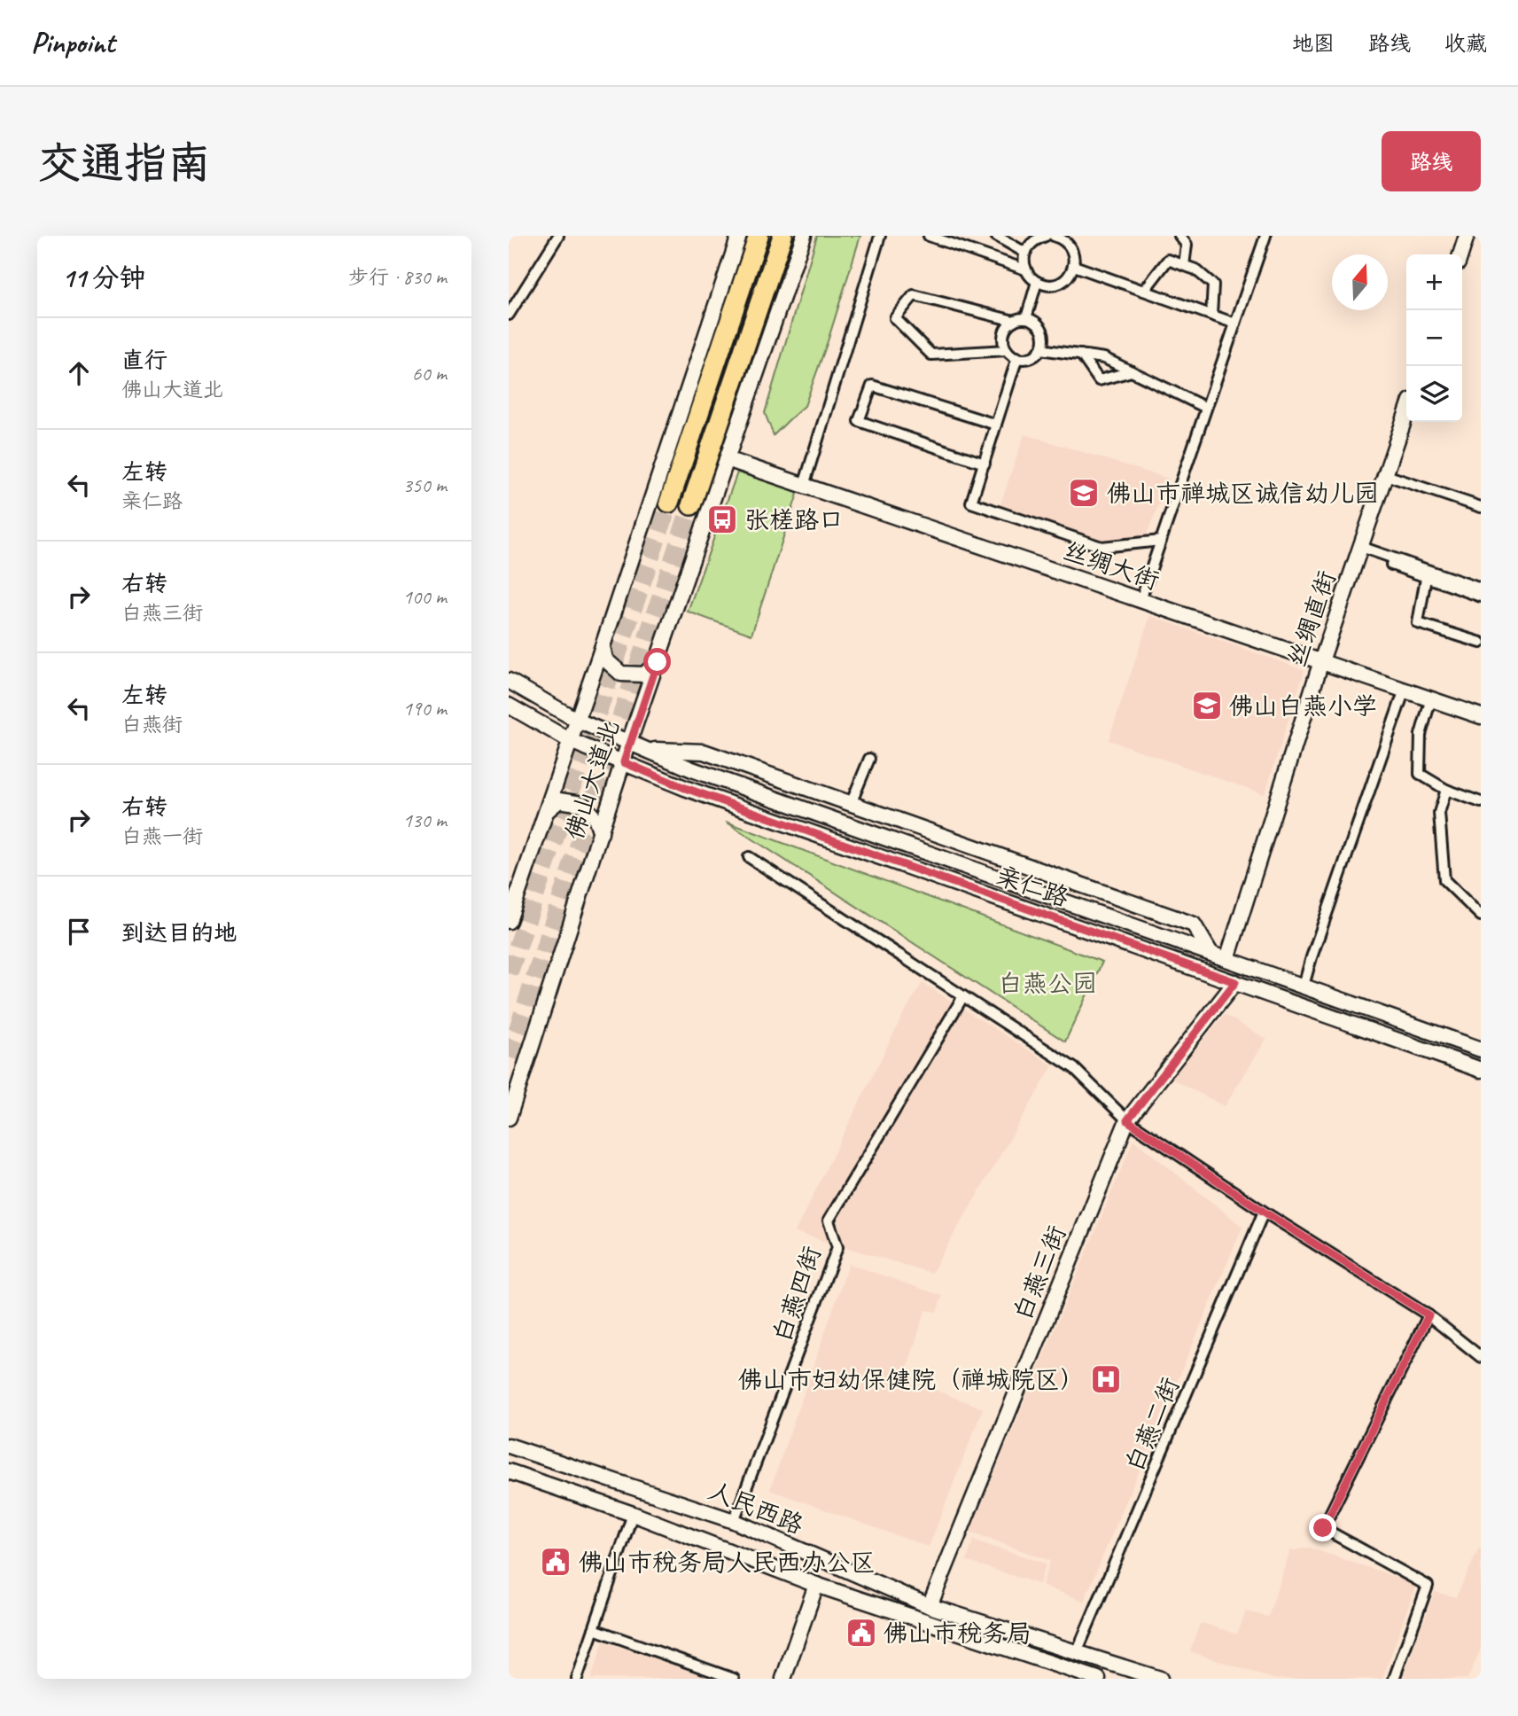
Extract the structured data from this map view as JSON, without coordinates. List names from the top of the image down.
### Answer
{
  "streets": {
    "highway": ["佛山大道北"],
    "main road": [
      "丝绸大街",
      "丝绸直街",
      "亲仁路",
      "白燕三街",
      "人民西路"
    ],
    "street": ["白燕四街", "白燕二街"]
  },
  "crossings": [
    ["丝绸大街", "丝绸直街"],
    ["丝绸大街", "佛山大道北"],
    ["丝绸直街", "亲仁路"],
    ["佛山大道北", "亲仁路"],
    ["亲仁路", "白燕三街"],
    ["白燕三街", "人民西路"],
    ["白燕四街", "人民西路"],
    ["白燕二街", "人民西路"]
  ],
  "parks": ["白燕公园"],
  "places": {
    "school or university": ["佛山市禅城区诚信幼儿园", "佛山白燕小学"],
    "bus stop": ["张槎路口"],
    "hospital": ["佛山市妇幼保健院（禅城院区）"],
    "public building": ["佛山市税务局人民西办公区", "佛山市税务局"]
  },
  "north": "top",
  "page": {
    "header": "Pinpoint",
    "nav": ["地图", "路线", "收藏"],
    "buttons": "路线",
    "title": "交通指南",
    "heading": ["11 分钟", "步行 · 830 m"],
    "map_buttons": ["+", "−"],
    "list": [
      ["直行", "佛山大道北", "60 m"],
      ["左转", "亲仁路", "350 m"],
      ["右转", "白燕三街", "100 m"],
      ["左转", "白燕街", "190 m"],
      ["右转", "白燕一街", "130 m"],
      "到达目的地"
    ]
  }
}
